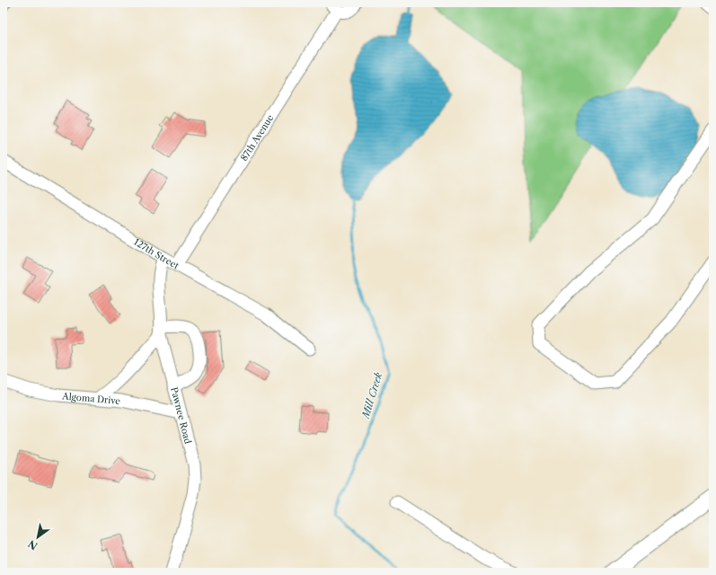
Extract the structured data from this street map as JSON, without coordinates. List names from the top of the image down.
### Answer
{
  "streets": {
    "street": [
      "87th Avenue",
      "127th Street",
      "Algoma Drive",
      "Pawnee Road"
    ]
  },
  "crossings": [
    ["87th Avenue", "127th Street"],
    ["127th Street", "Pawnee Road"],
    ["Algoma Drive", "Pawnee Road"]
  ],
  "water": ["Mill Creek"],
  "north": "bottom left"
}
